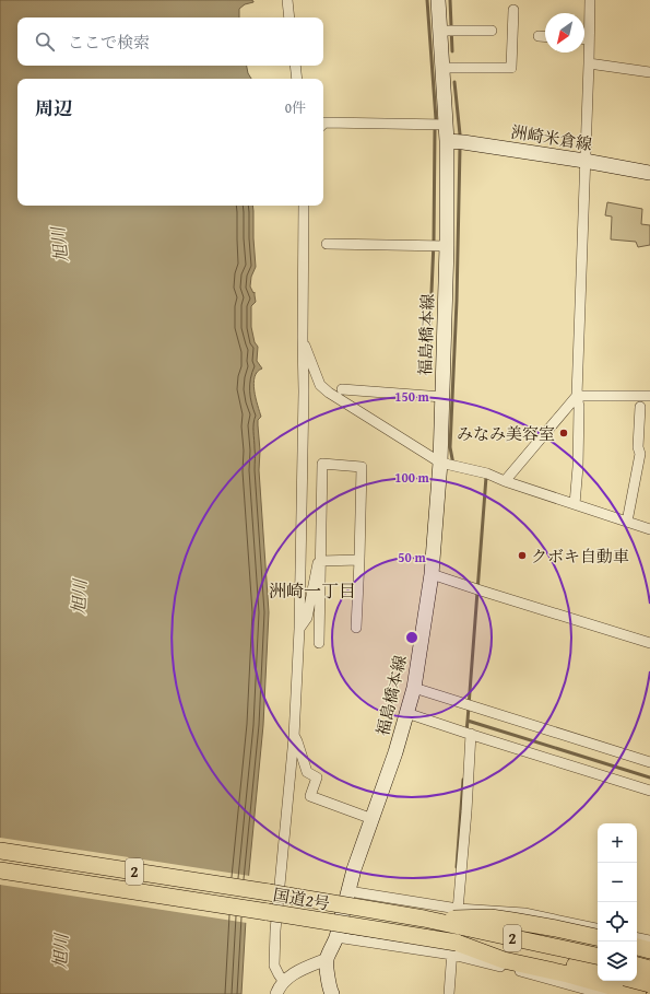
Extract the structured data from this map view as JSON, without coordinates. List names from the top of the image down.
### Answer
{
  "streets": {
    "highway": ["2", "国道2号"],
    "main road": ["洲崎米倉線", "福島橋本線"]
  },
  "crossings": [
    ["洲崎米倉線", "福島橋本線"]
  ],
  "districts": ["洲崎一丁目"],
  "water": ["旭川"],
  "places": ["みなみ美容室", "クボキ自動車"],
  "north": "bottom left",
  "page": {
    "search": "ここで検索",
    "heading": ["周辺", "0件"],
    "map_buttons": ["+", "−"]
  },
  "rings": ["150 m", "100 m", "50 m"]
}
